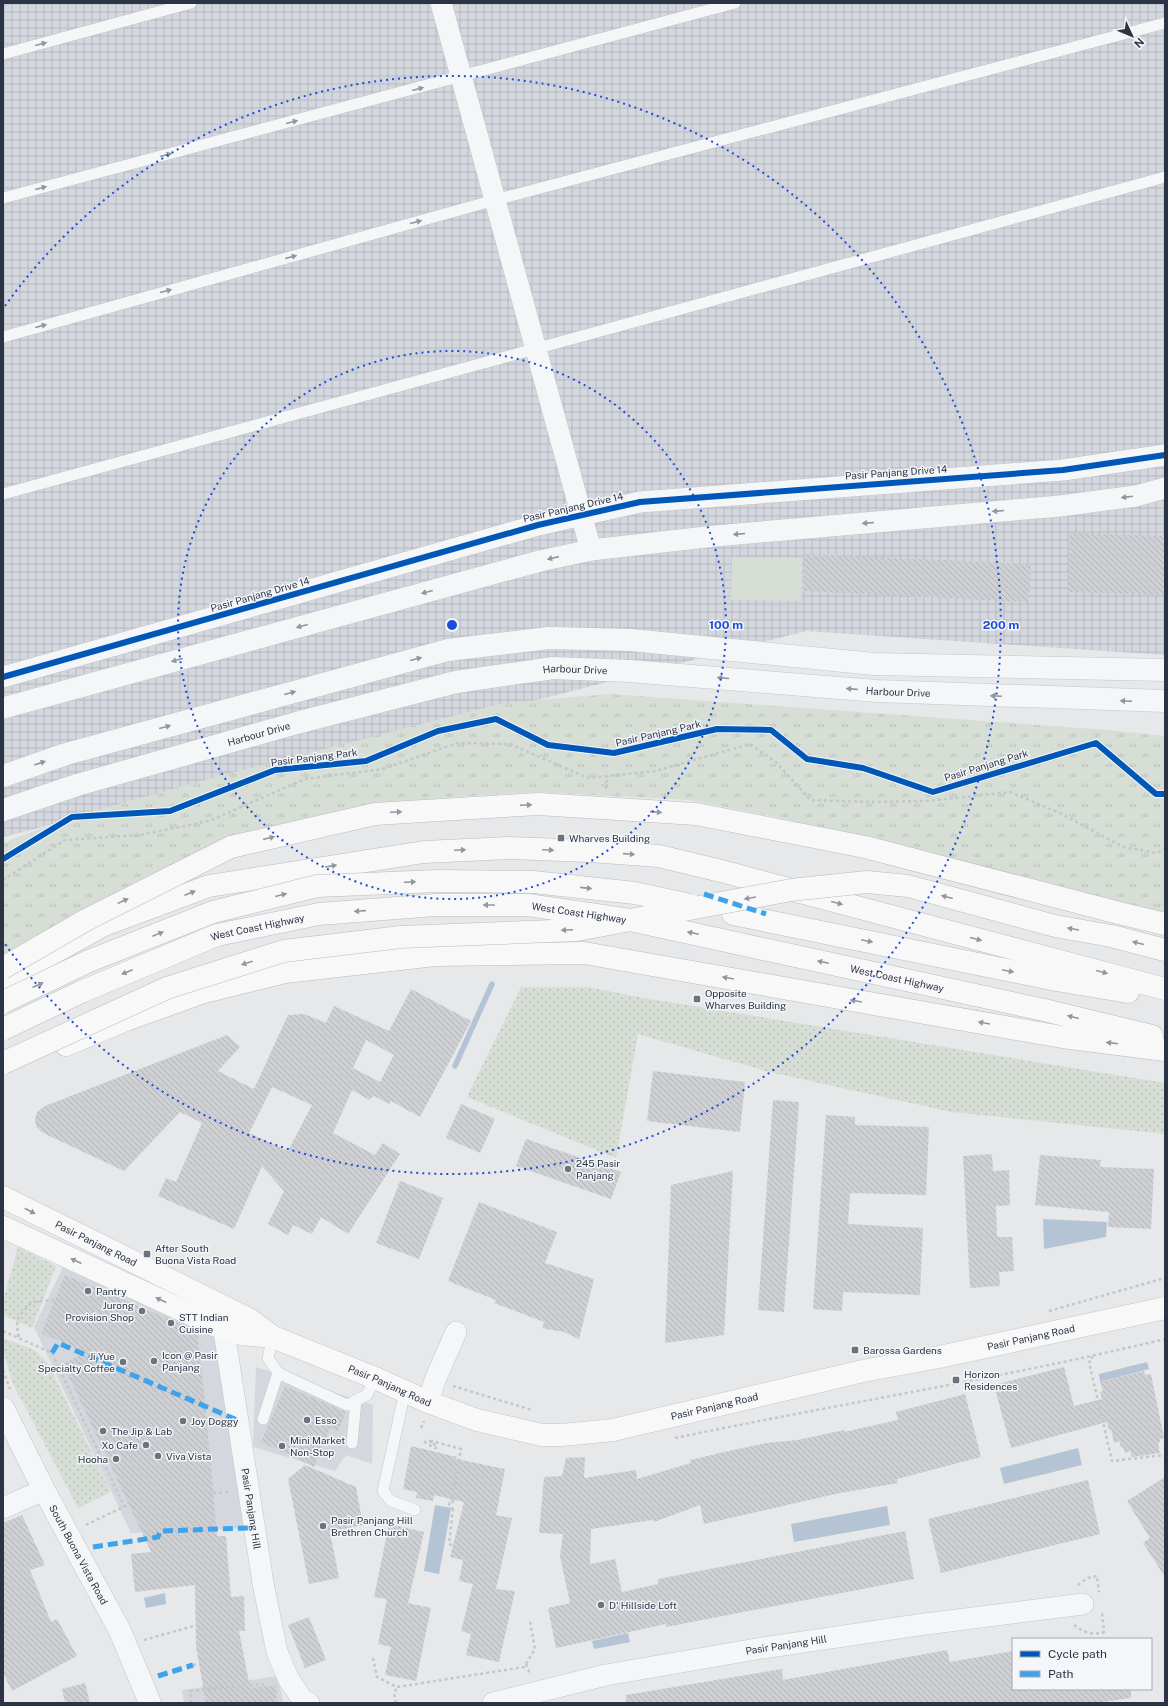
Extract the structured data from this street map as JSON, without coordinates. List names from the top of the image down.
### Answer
{
  "streets": {
    "main road": ["West Coast Highway", "Pasir Panjang Road"],
    "street": [
      "Pasir Panjang Drive 14",
      "Harbour Drive",
      "Pasir Panjang Hill",
      "South Buona Vista Road"
    ],
    "cycle path": ["Pasir Panjang Park"]
  },
  "crossings": [
    ["Pasir Panjang Road", "Pasir Panjang Hill"]
  ],
  "places": {
    "transit": [
      "Wharves Building",
      "Opposite Wharves Building",
      "After South Buona Vista Road",
      "Barossa Gardens",
      "Horizon Residences"
    ],
    "other": [
      "245 Pasir Panjang",
      "Pantry",
      "Jurong Provision Shop",
      "STT Indian Cuisine",
      "Icon @ Pasir Panjang",
      "Ji Yue Specialty Coffee",
      "Esso",
      "Joy Doggy",
      "The Jip & Lab",
      "Xo Cafe",
      "Mini Market Non-Stop",
      "Viva Vista",
      "Hooha",
      "Pasir Panjang Hill Brethren Church",
      "D' Hillside Loft"
    ]
  },
  "legend": ["Cycle path", "Path"],
  "north": "bottom right",
  "rings": ["100 m", "200 m"]
}
